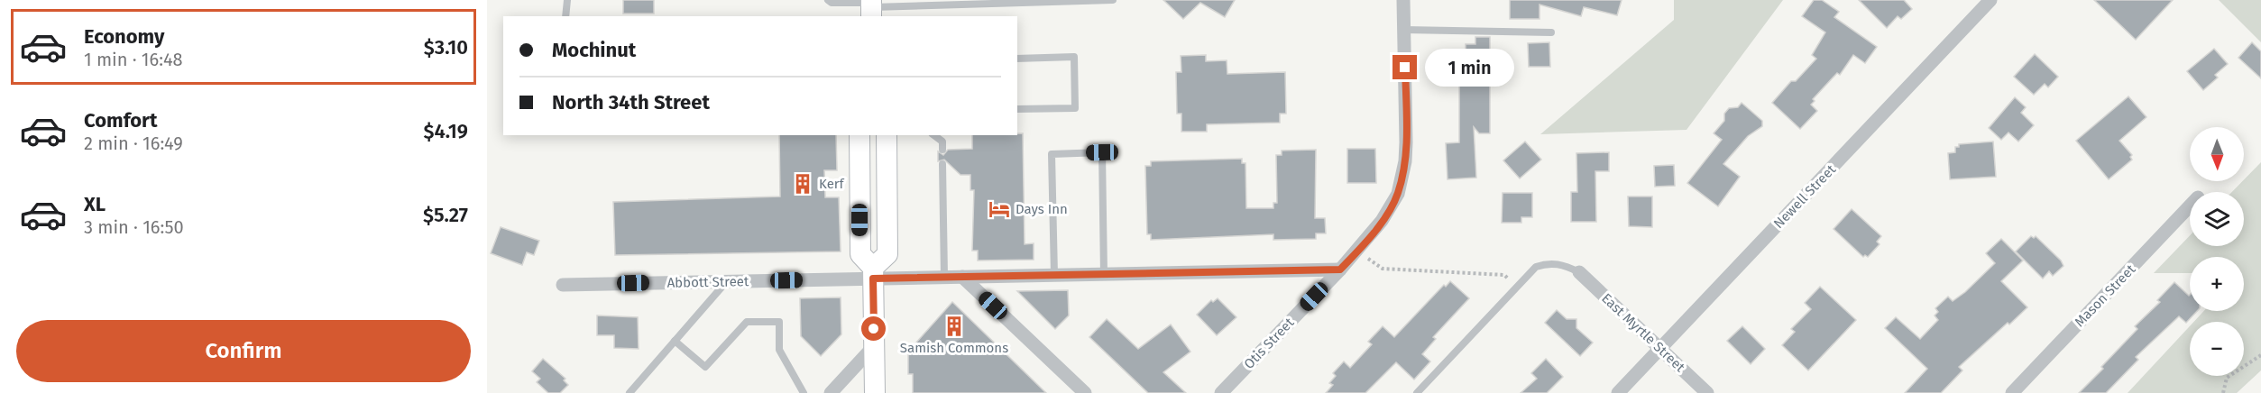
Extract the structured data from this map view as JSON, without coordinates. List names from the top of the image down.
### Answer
{
  "streets": {
    "street": [
      "Newell Street",
      "Abbott Street",
      "Mason Street",
      "East Myrtle Street",
      "Otis Street"
    ]
  },
  "crossings": [
    ["Newell Street", "East Myrtle Street"],
    ["Abbott Street", "Otis Street"]
  ],
  "places": {
    "building": ["Kerf", "Samish Commons"],
    "hotel": ["Days Inn"]
  },
  "north": "bottom",
  "page": {
    "list": [
      {
        "name": "Economy",
        "note": "1 min · 16:48",
        "value": "$3.10"
      },
      {
        "name": "Comfort",
        "note": "2 min · 16:49",
        "value": "$4.19"
      },
      {
        "name": "XL",
        "note": "3 min · 16:50",
        "value": "$5.27"
      }
    ],
    "banner": ["Mochinut", "North 34th Street"],
    "bubble": "1 min",
    "map_buttons": ["+", "−"],
    "buttons": "Confirm"
  }
}
